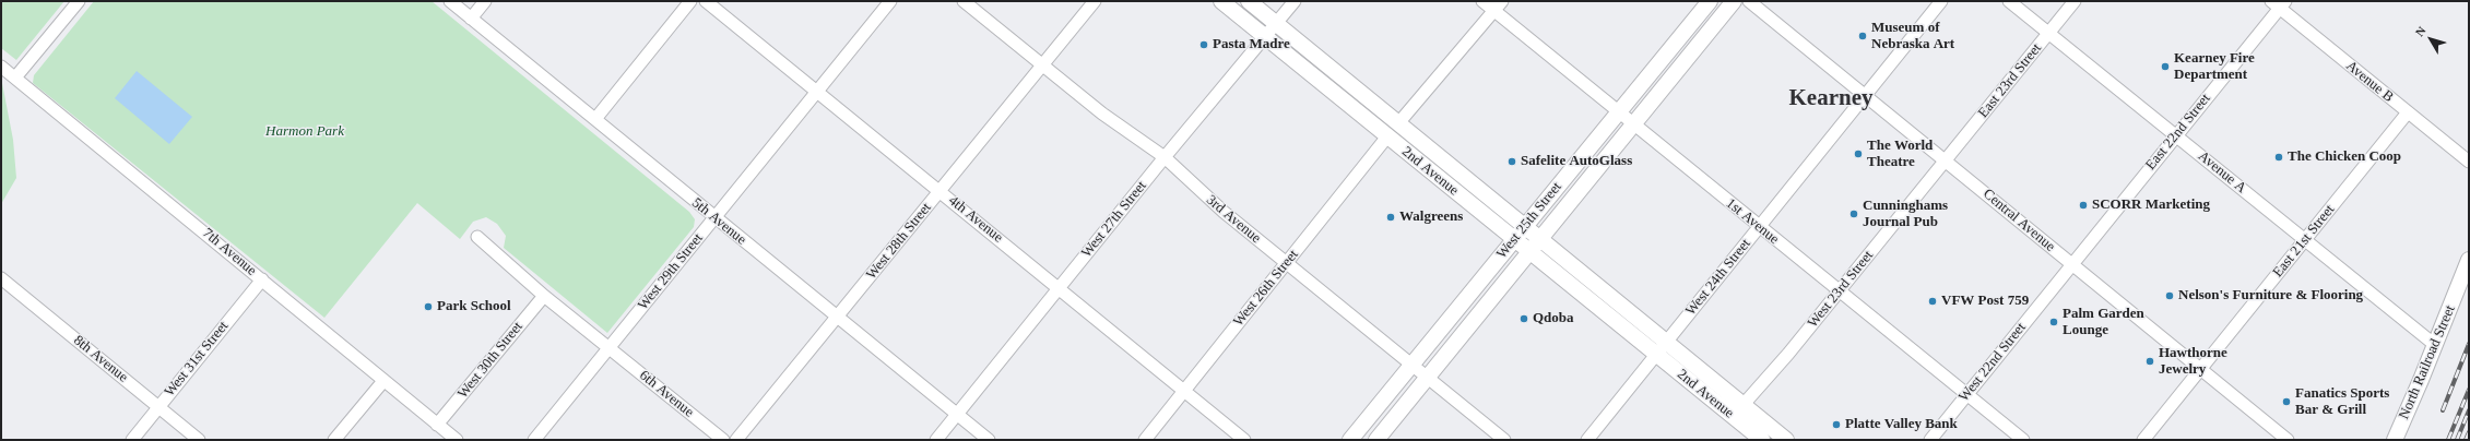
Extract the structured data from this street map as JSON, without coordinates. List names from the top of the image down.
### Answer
{
  "streets": {
    "main road": ["2nd Avenue", "West 25th Street", "North Railroad Street"],
    "street": [
      "East 23rd Street",
      "Avenue B",
      "East 22nd Street",
      "Avenue A",
      "4th Avenue",
      "West 27th Street",
      "3rd Avenue",
      "Central Avenue",
      "5th Avenue",
      "1st Avenue",
      "West 28th Street",
      "East 21st Street",
      "7th Avenue",
      "West 29th Street",
      "West 24th Street",
      "West 26th Street",
      "West 23rd Street",
      "8th Avenue",
      "West 31st Street",
      "West 30th Street",
      "West 22nd Street",
      "6th Avenue"
    ]
  },
  "crossings": [
    ["East 23rd Street", "Avenue A"],
    ["East 23rd Street", "Central Avenue"],
    ["East 23rd Street", "West 23rd Street"],
    ["Avenue B", "East 22nd Street"],
    ["Avenue B", "East 21st Street"],
    ["East 22nd Street", "Avenue A"],
    ["East 22nd Street", "Central Avenue"],
    ["East 22nd Street", "West 22nd Street"],
    ["2nd Avenue", "West 27th Street"],
    ["2nd Avenue", "West 25th Street"],
    ["2nd Avenue", "West 24th Street"],
    ["2nd Avenue", "West 26th Street"],
    ["2nd Avenue", "West 23rd Street"],
    ["Avenue A", "East 21st Street"],
    ["Avenue A", "North Railroad Street"],
    ["4th Avenue", "West 27th Street"],
    ["4th Avenue", "West 28th Street"],
    ["4th Avenue", "West 29th Street"],
    ["4th Avenue", "West 26th Street"],
    ["West 27th Street", "3rd Avenue"],
    ["West 27th Street", "5th Avenue"],
    ["3rd Avenue", "West 25th Street"],
    ["3rd Avenue", "West 28th Street"],
    ["3rd Avenue", "West 26th Street"],
    ["West 25th Street", "1st Avenue"],
    ["Central Avenue", "East 21st Street"],
    ["Central Avenue", "West 24th Street"],
    ["Central Avenue", "West 23rd Street"],
    ["Central Avenue", "West 22nd Street"],
    ["5th Avenue", "West 28th Street"],
    ["5th Avenue", "West 29th Street"],
    ["1st Avenue", "West 24th Street"],
    ["1st Avenue", "West 23rd Street"],
    ["1st Avenue", "West 22nd Street"],
    ["7th Avenue", "West 31st Street"],
    ["7th Avenue", "West 30th Street"],
    ["West 29th Street", "6th Avenue"],
    ["8th Avenue", "West 31st Street"],
    ["West 30th Street", "6th Avenue"]
  ],
  "districts": ["Kearney"],
  "parks": ["Harmon Park"],
  "places": [
    "Museum of Nebraska Art",
    "Pasta Madre",
    "Kearney Fire Department",
    "The World Theatre",
    "The Chicken Coop",
    "Safelite AutoGlass",
    "SCORR Marketing",
    "Cunninghams Journal Pub",
    "Walgreens",
    "Nelson's Furniture & Flooring",
    "VFW Post 759",
    "Park School",
    "Qdoba",
    "Palm Garden Lounge",
    "Hawthorne Jewelry",
    "Fanatics Sports Bar & Grill",
    "Platte Valley Bank"
  ],
  "north": "top left"
}
